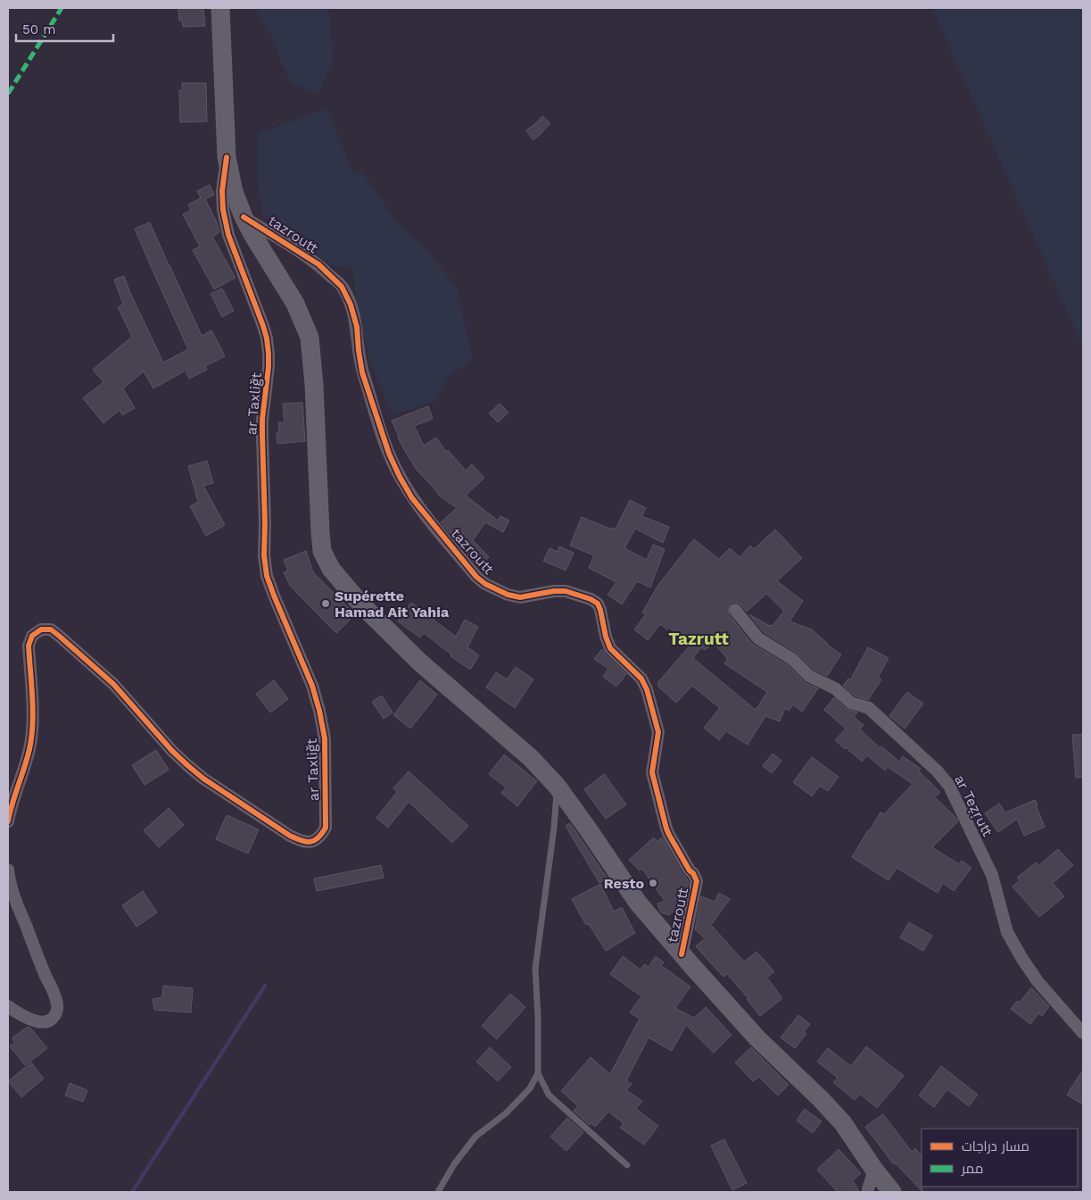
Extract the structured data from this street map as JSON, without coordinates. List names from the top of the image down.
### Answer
{
  "streets": {
    "street": ["tazroutt", "ar Taxliǧt", "ar Teẓṛutt"]
  },
  "districts": ["Tazrutt"],
  "places": ["Supérette Hamad Ait Yahia", "Resto"],
  "legend": ["مسار دراجات", "ممر"],
  "scale_bar": "50 m"
}
